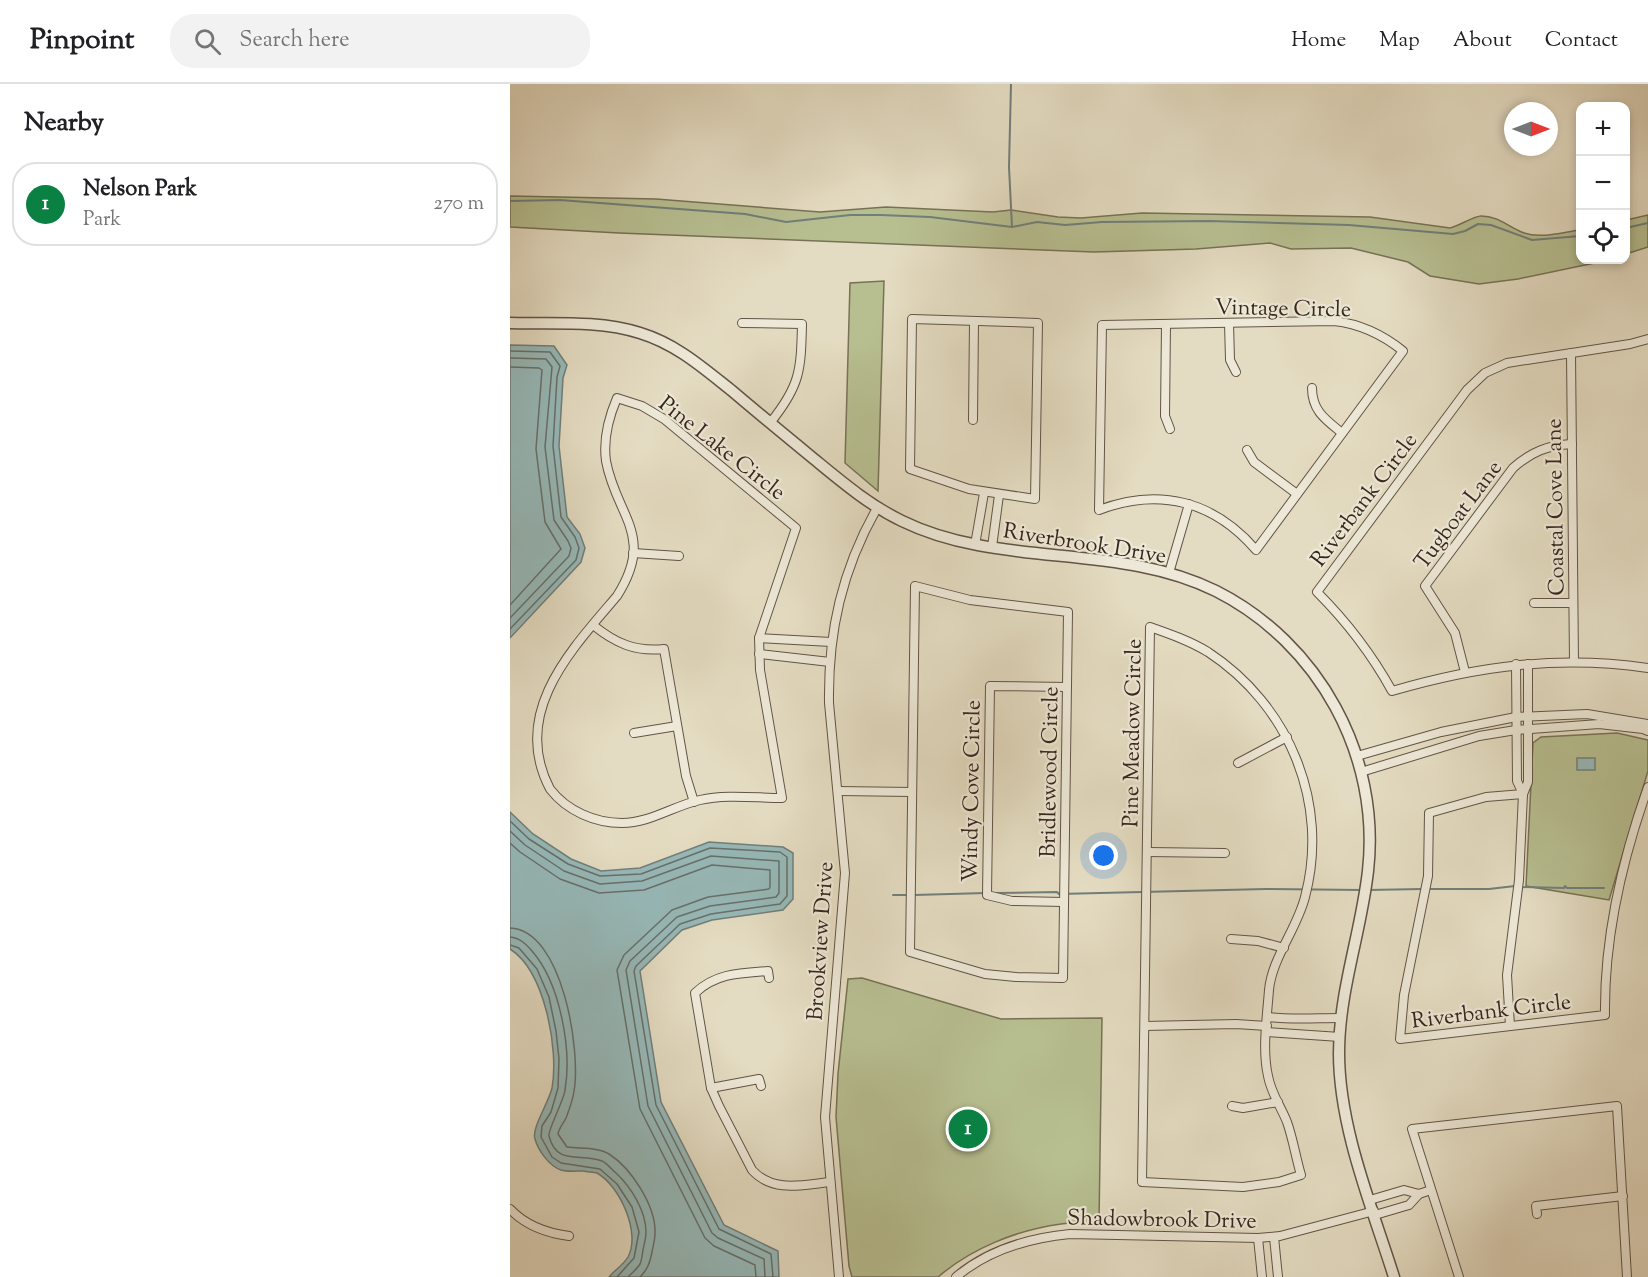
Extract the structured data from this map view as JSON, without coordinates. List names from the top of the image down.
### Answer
{
  "streets": {
    "street": [
      "Vintage Circle",
      "Pine Lake Circle",
      "Riverbank Circle",
      "Coastal Cove Lane",
      "Tugboat Lane",
      "Riverbrook Drive",
      "Pine Meadow Circle",
      "Bridlewood Circle",
      "Windy Cove Circle",
      "Brookview Drive",
      "Shadowbrook Drive"
    ]
  },
  "crossings": [
    ["Riverbank Circle", "Coastal Cove Lane"],
    ["Riverbank Circle", "Tugboat Lane"],
    ["Coastal Cove Lane", "Tugboat Lane"],
    ["Riverbrook Drive", "Brookview Drive"],
    ["Riverbrook Drive", "Shadowbrook Drive"],
    ["Bridlewood Circle", "Windy Cove Circle"]
  ],
  "north": "right",
  "page": {
    "header": "Pinpoint",
    "search": "Search here",
    "nav": [
      "Home",
      "Map",
      "About",
      "Contact"
    ],
    "heading": "Nearby",
    "map_buttons": ["+", "−"],
    "list": [
      {
        "mark": "1",
        "name": "Nelson Park",
        "note": "Park",
        "value": "270 m"
      }
    ],
    "pins": "1"
  }
}
